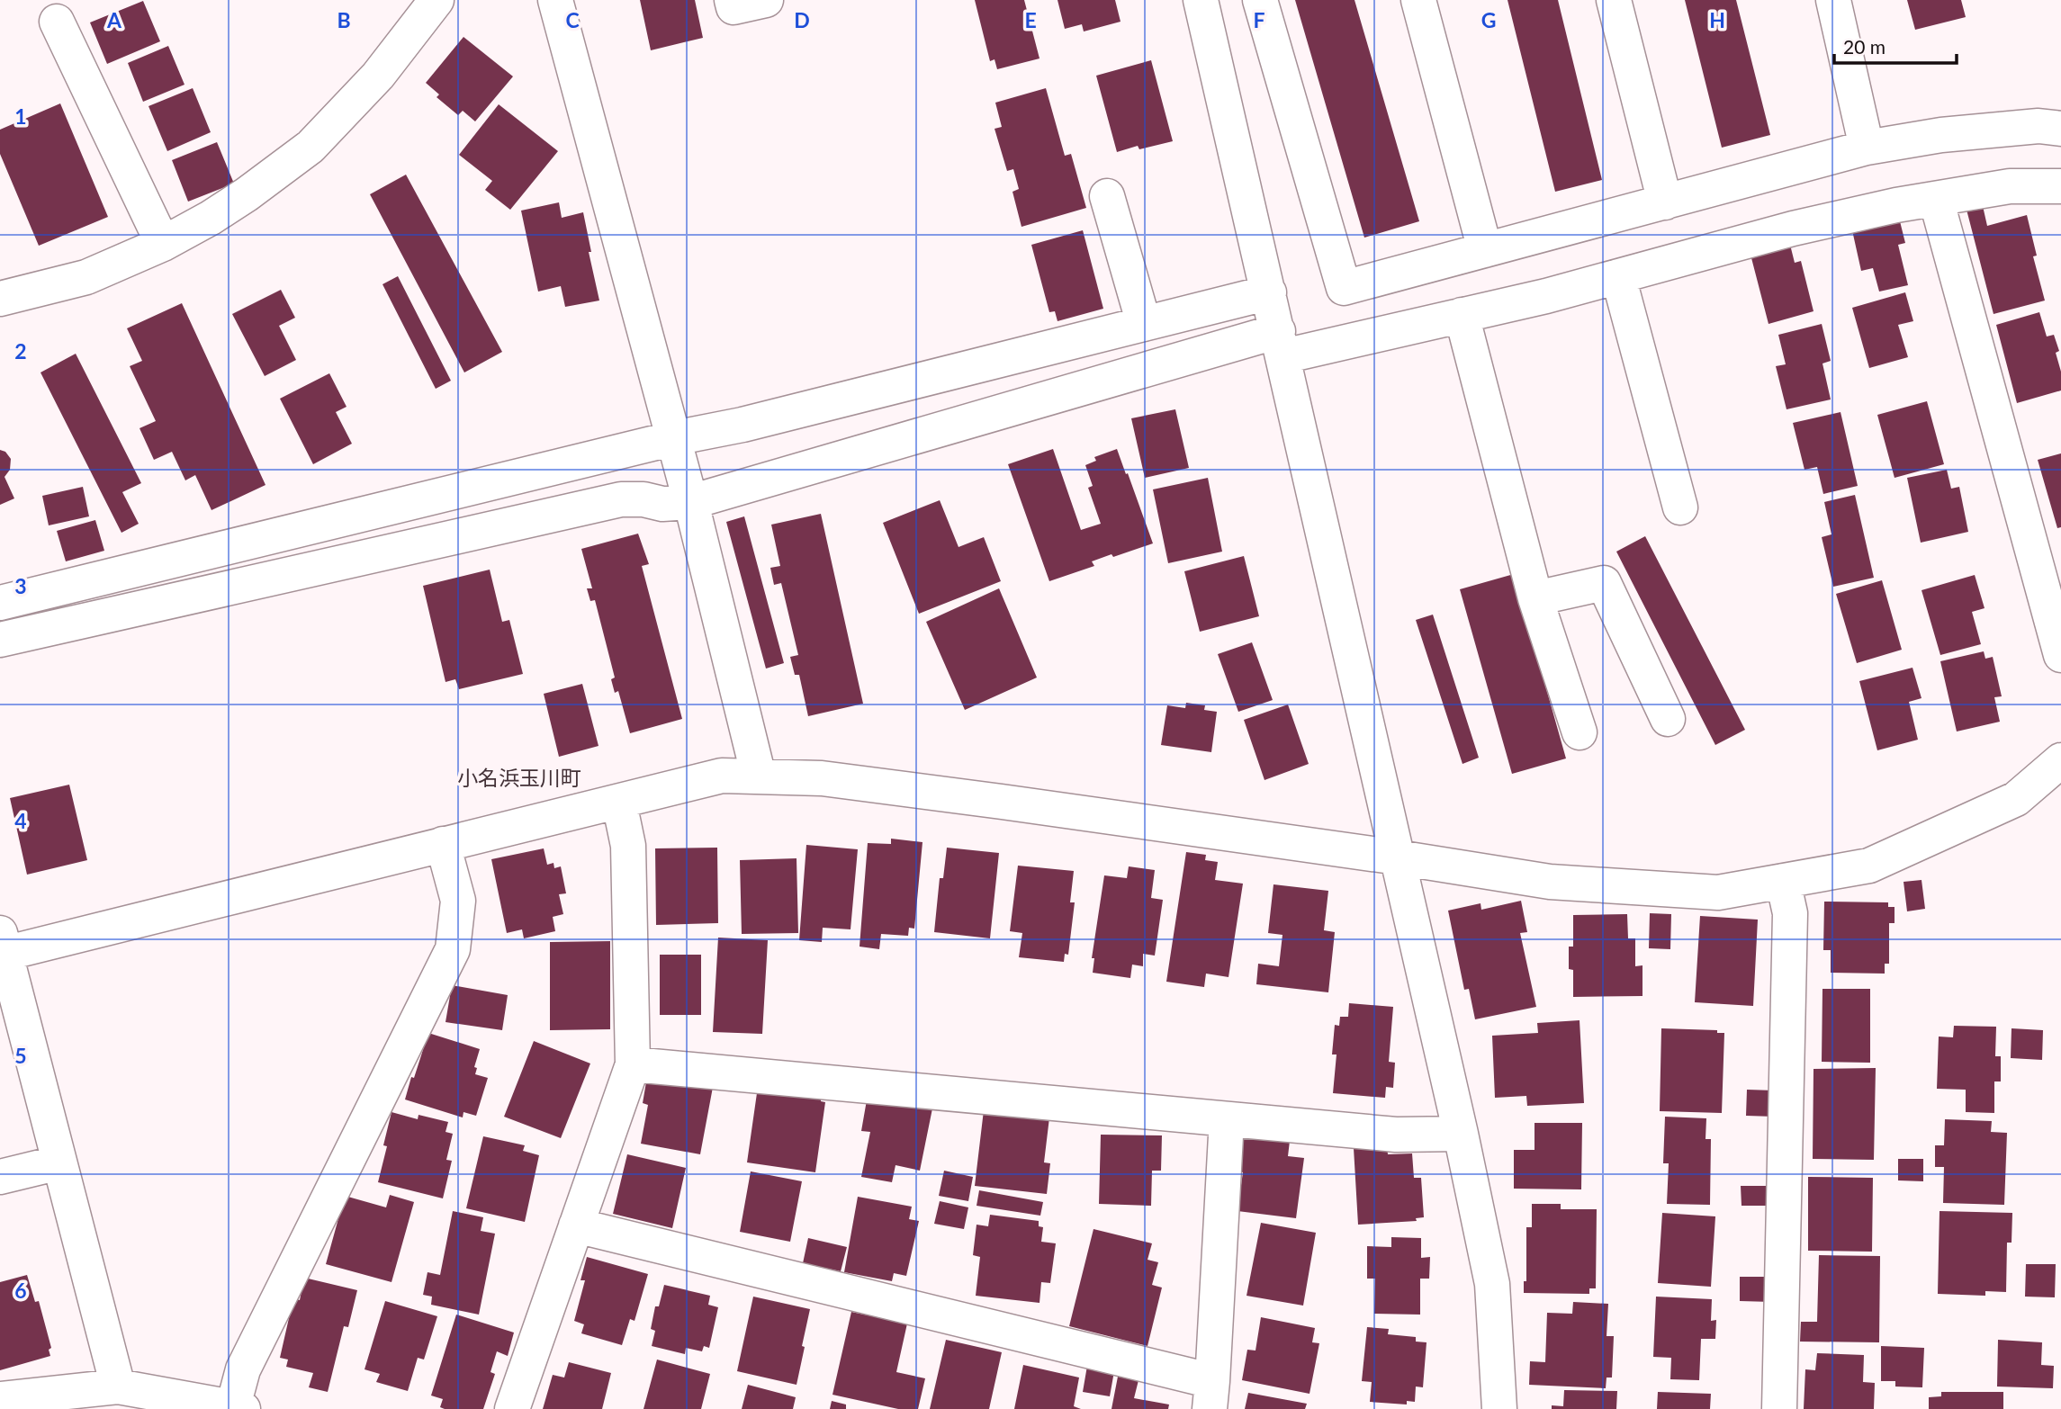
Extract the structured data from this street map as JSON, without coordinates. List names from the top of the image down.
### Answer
{
  "districts": ["小名浜玉川町"],
  "scale_bar": "20 m",
  "grid": {
    "columns": [
      "A",
      "B",
      "C",
      "D",
      "E",
      "F",
      "G",
      "H"
    ],
    "rows": [
      "1",
      "2",
      "3",
      "4",
      "5",
      "6"
    ]
  }
}
